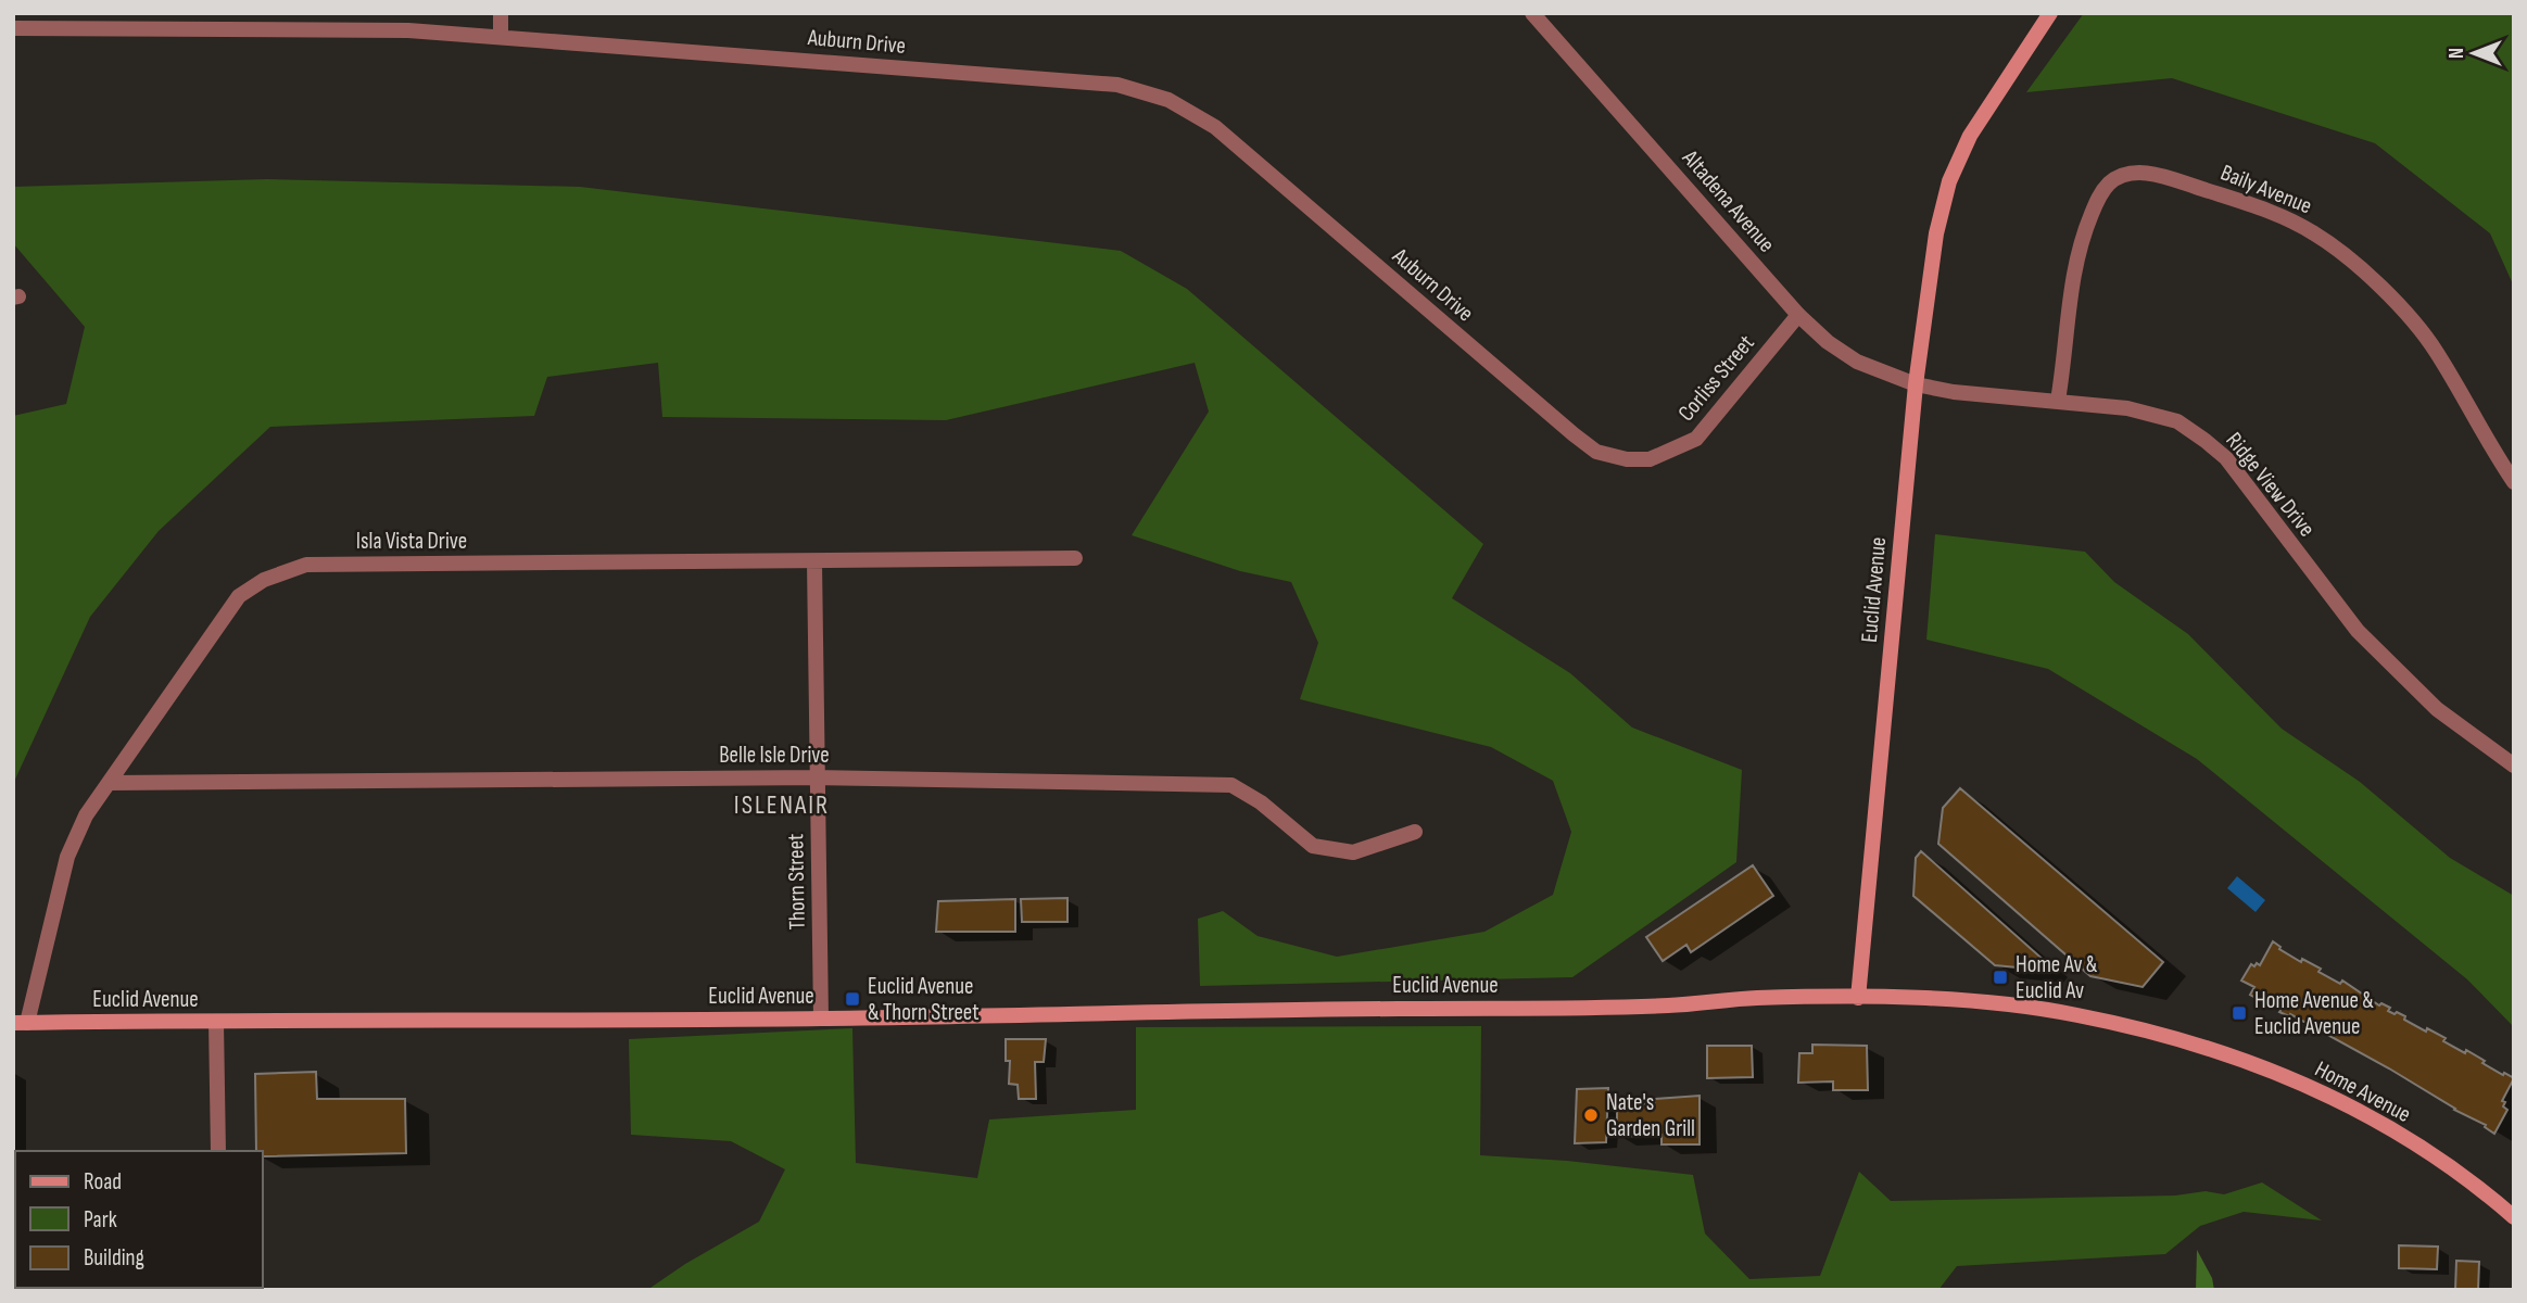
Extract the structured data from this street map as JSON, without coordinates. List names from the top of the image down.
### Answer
{
  "streets": {
    "main road": ["Euclid Avenue", "Home Avenue"],
    "street": [
      "Auburn Drive",
      "Baily Avenue",
      "Altadena Avenue",
      "Corliss Street",
      "Ridge View Drive",
      "Isla Vista Drive",
      "Belle Isle Drive",
      "Thorn Street"
    ]
  },
  "crossings": [
    ["Auburn Drive", "Corliss Street"],
    ["Baily Avenue", "Ridge View Drive"],
    ["Altadena Avenue", "Corliss Street"],
    ["Altadena Avenue", "Ridge View Drive"],
    ["Altadena Avenue", "Euclid Avenue"],
    ["Ridge View Drive", "Euclid Avenue"],
    ["Isla Vista Drive", "Euclid Avenue"],
    ["Isla Vista Drive", "Belle Isle Drive"],
    ["Isla Vista Drive", "Thorn Street"],
    ["Euclid Avenue", "Thorn Street"],
    ["Euclid Avenue", "Home Avenue"],
    ["Belle Isle Drive", "Thorn Street"]
  ],
  "districts": ["ISLENAIR"],
  "places": {
    "transit": ["Home Av & Euclid Av", "Euclid Avenue & Thorn Street", "Home Avenue & Euclid Avenue"],
    "other": ["Nate's Garden Grill"]
  },
  "legend": ["Road", "Park", "Building"],
  "north": "left"
}
